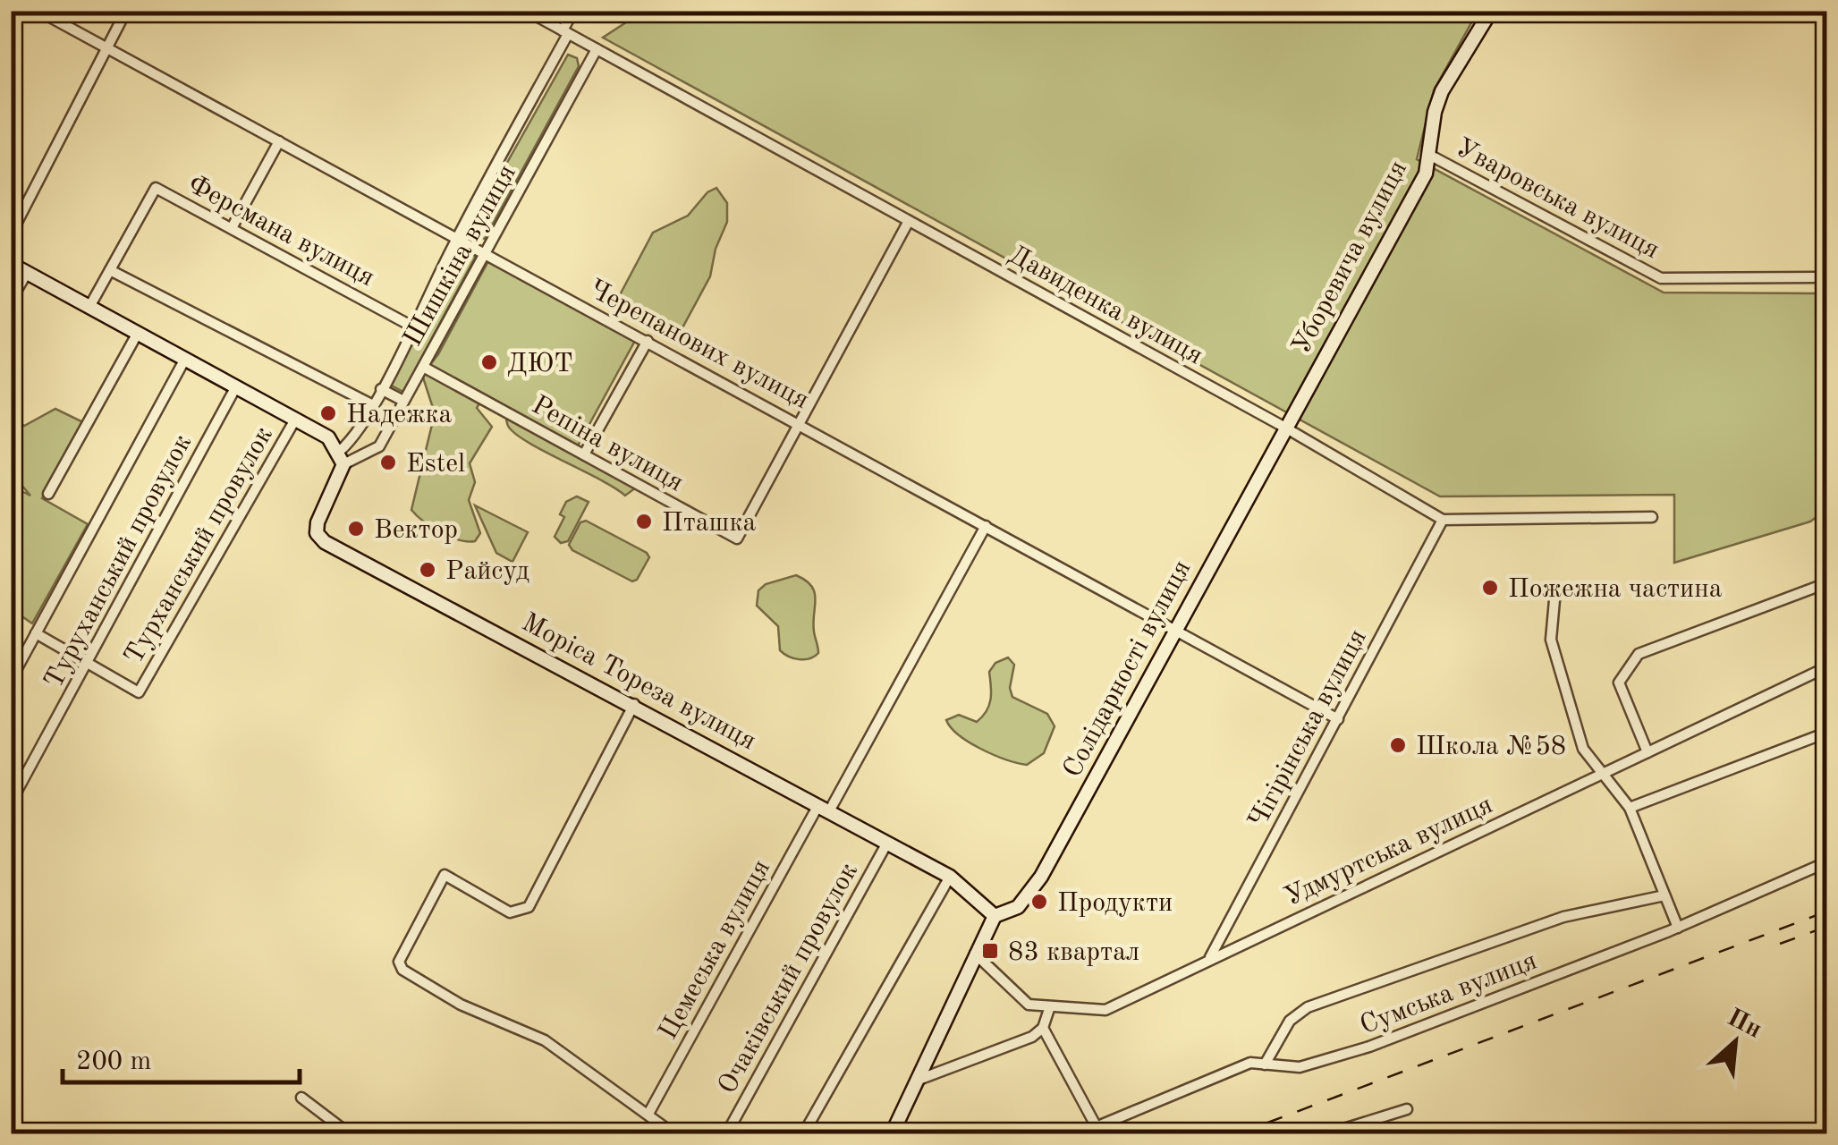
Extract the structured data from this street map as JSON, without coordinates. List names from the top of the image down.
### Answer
{
  "streets": {
    "street": [
      "Уваровська вулиця",
      "Ферсмана вулиця",
      "Шишкiна вулиця",
      "Уборевича вулиця",
      "Давиденка вулиця",
      "Черепанових вулиця",
      "Репiна вулиця",
      "Турханський провулок",
      "Туруханський провулок",
      "Солідарності вулиця",
      "Моріса Тореза вулиця",
      "Чiгiрiнська вулиця",
      "Удмуртська вулиця",
      "Цемеська вулиця",
      "Очакiвський провулок",
      "Сумська вулиця"
    ]
  },
  "crossings": [
    ["Уваровська вулиця", "Уборевича вулиця"],
    ["Шишкiна вулиця", "Давиденка вулиця"],
    ["Шишкiна вулиця", "Черепанових вулиця"],
    ["Шишкiна вулиця", "Репiна вулиця"],
    ["Шишкiна вулиця", "Моріса Тореза вулиця"],
    ["Уборевича вулиця", "Давиденка вулиця"],
    ["Уборевича вулиця", "Солідарності вулиця"],
    ["Давиденка вулиця", "Репiна вулиця"],
    ["Давиденка вулиця", "Солідарності вулиця"],
    ["Давиденка вулиця", "Чiгiрiнська вулиця"],
    ["Черепанових вулиця", "Репiна вулиця"],
    ["Черепанових вулиця", "Солідарності вулиця"],
    ["Черепанових вулиця", "Чiгiрiнська вулиця"],
    ["Черепанових вулиця", "Цемеська вулиця"],
    ["Турханський провулок", "Туруханський провулок"],
    ["Солідарності вулиця", "Моріса Тореза вулиця"],
    ["Солідарності вулиця", "Удмуртська вулиця"],
    ["Моріса Тореза вулиця", "Цемеська вулиця"],
    ["Моріса Тореза вулиця", "Очакiвський провулок"],
    ["Чiгiрiнська вулиця", "Удмуртська вулиця"]
  ],
  "places": {
    "other": [
      "ДЮТ",
      "Надежка",
      "Estel",
      "Пташка",
      "Вектор",
      "Райсуд",
      "Пожежна частина",
      "Школа №58",
      "Продукти"
    ],
    "transit": ["83 квартал"]
  },
  "scale_bar": "200 m",
  "north": "top right"
}
